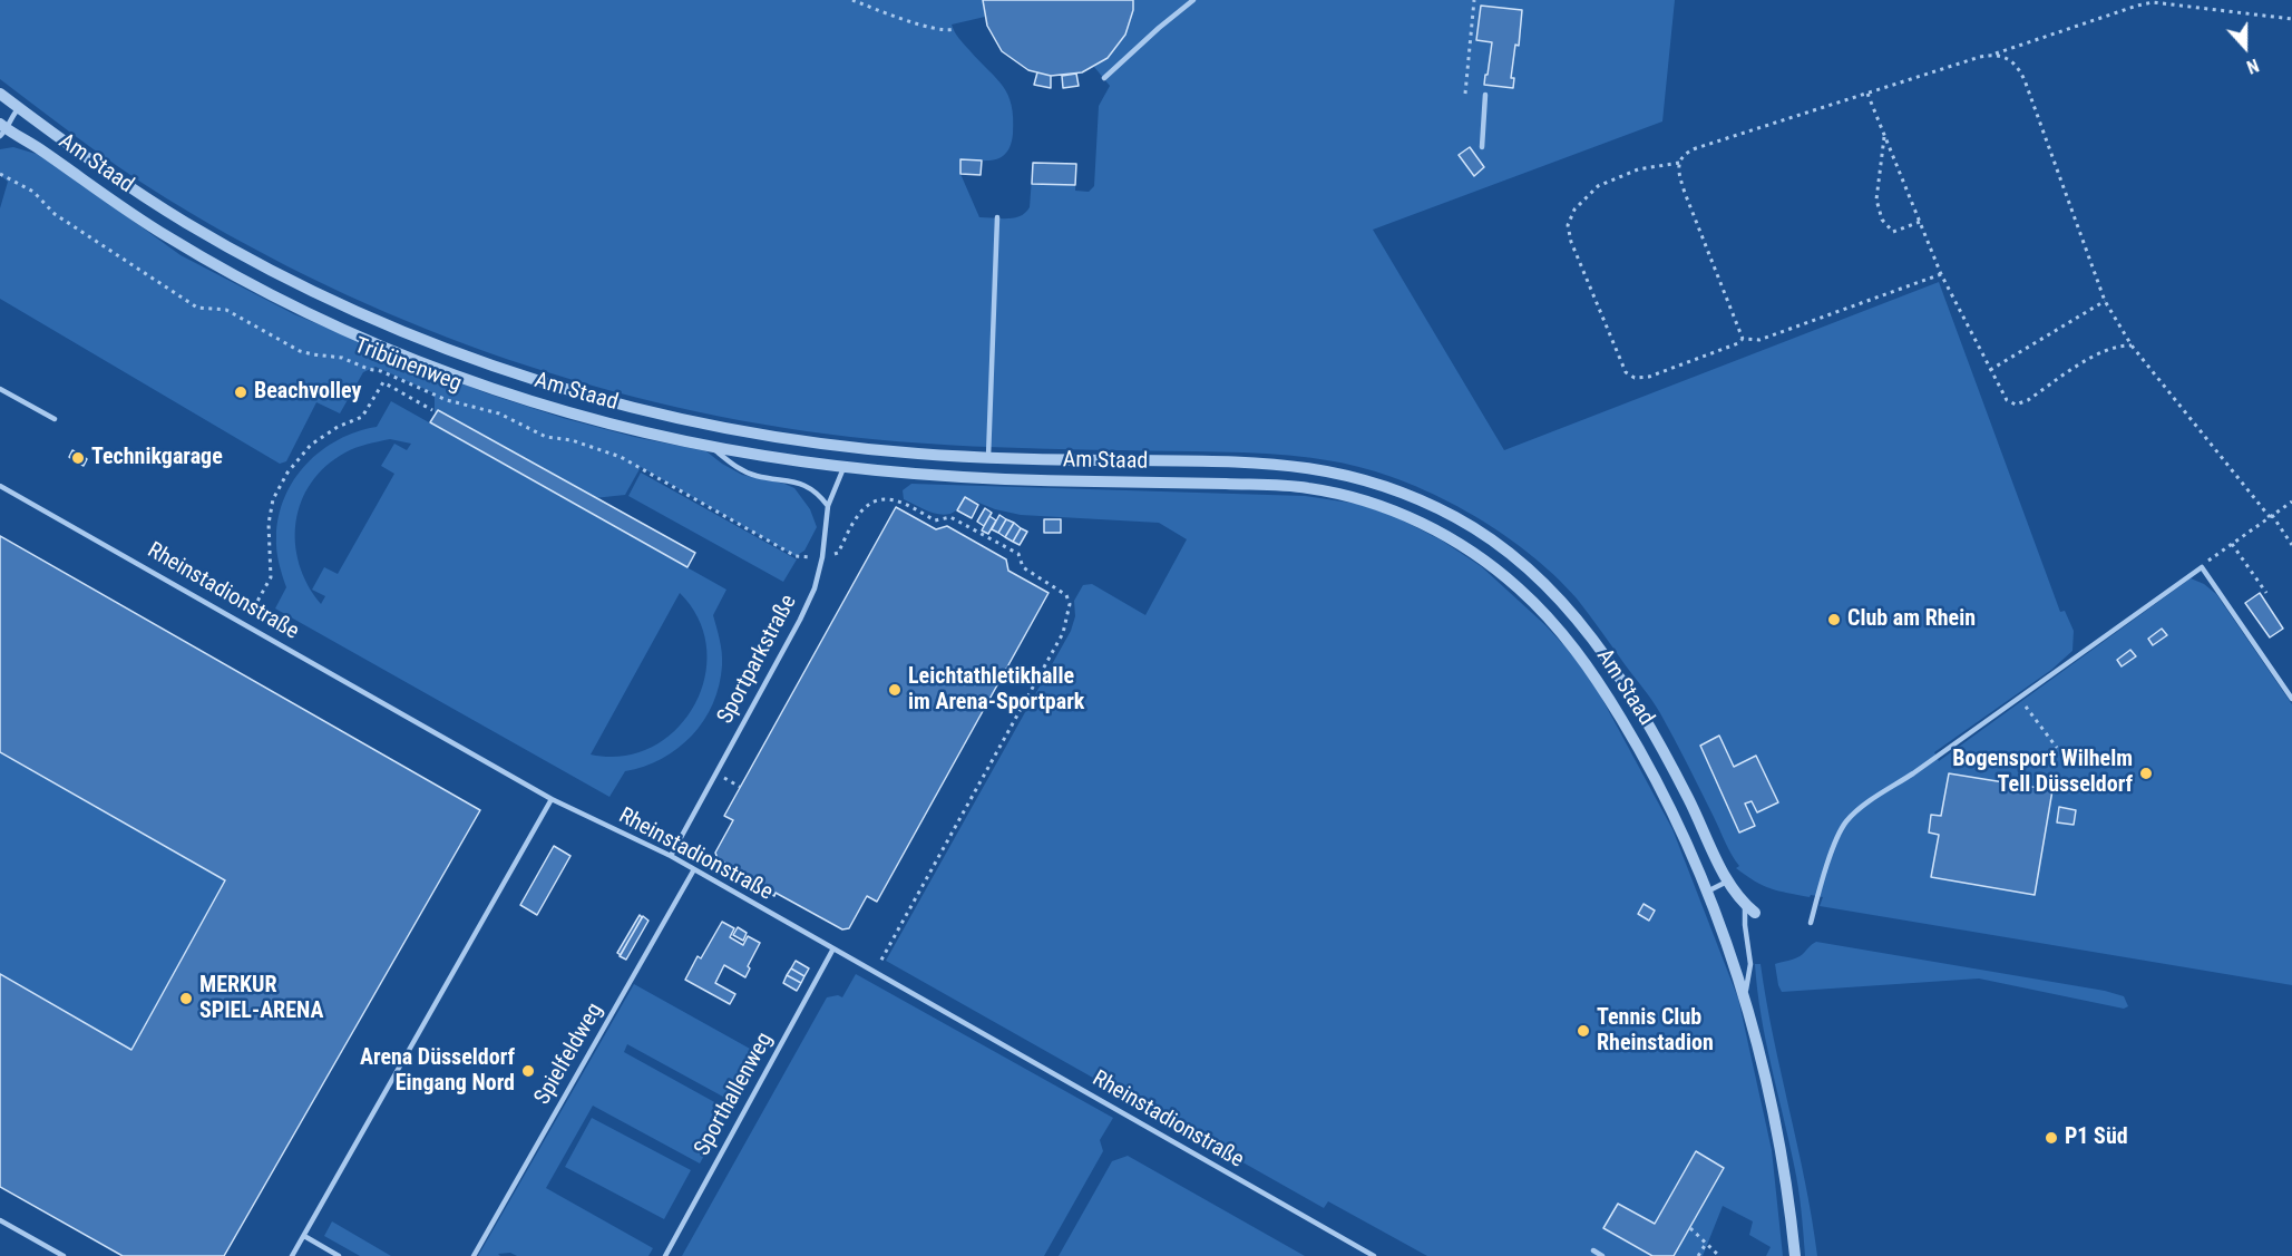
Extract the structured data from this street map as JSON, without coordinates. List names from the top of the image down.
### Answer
{
  "streets": {
    "street": ["Am Staad"],
    "lane": [
      "Rheinstadionstraße",
      "Sportparkstraße",
      "Spielfeldweg",
      "Sporthallenweg"
    ],
    "path": ["Tribünenweg"]
  },
  "crossings": [
    ["Am Staad", "Sportparkstraße"],
    ["Tribünenweg", "Sportparkstraße"],
    ["Rheinstadionstraße", "Sportparkstraße"],
    ["Rheinstadionstraße", "Spielfeldweg"],
    ["Rheinstadionstraße", "Sporthallenweg"]
  ],
  "places": [
    "Beachvolley",
    "Technikgarage",
    "Club am Rhein",
    "Leichtathletikhalle im Arena-Sportpark",
    "Bogensport Wilhelm Tell Düsseldorf",
    "MERKUR SPIEL-ARENA",
    "Tennis Club Rheinstadion",
    "Arena Düsseldorf Eingang Nord",
    "P1 Süd"
  ],
  "north": "bottom"
}
